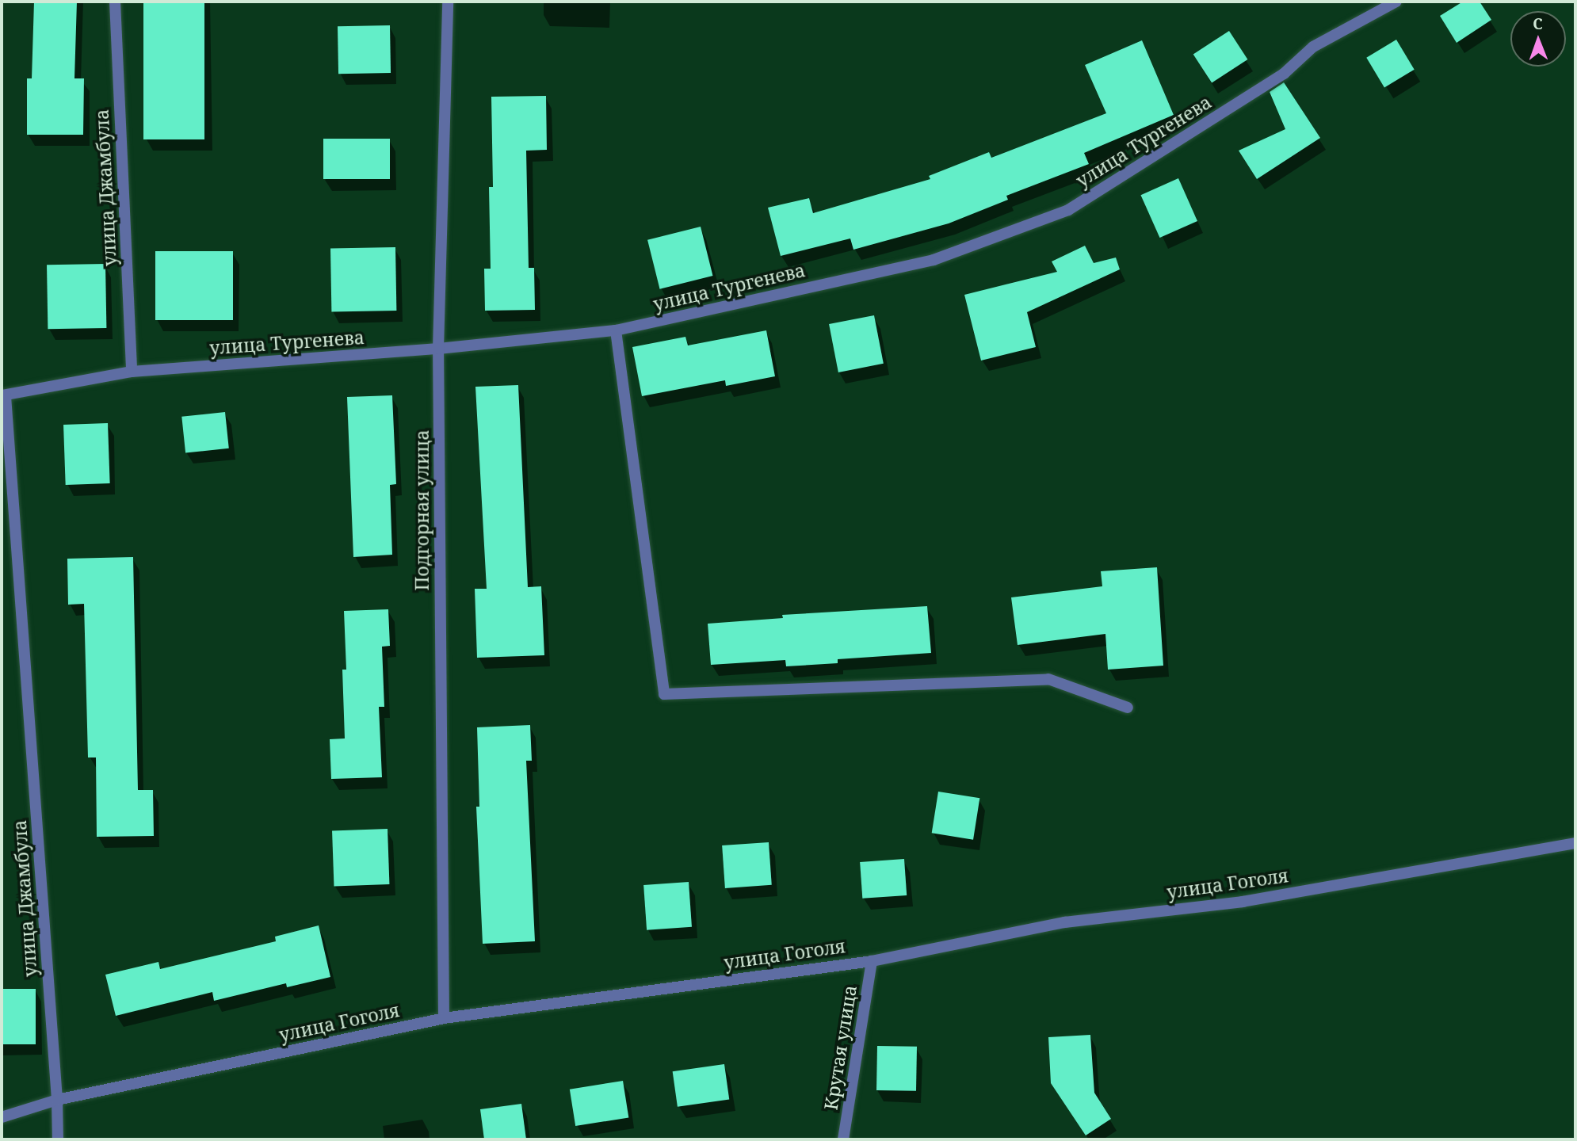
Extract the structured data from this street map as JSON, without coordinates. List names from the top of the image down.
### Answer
{
  "streets": {
    "street": [
      "улица Тургенева",
      "улица Джамбула",
      "Подгорная улица",
      "улица Гоголя",
      "Крутая улица"
    ]
  },
  "crossings": [
    ["улица Тургенева", "улица Джамбула"],
    ["улица Тургенева", "Подгорная улица"],
    ["улица Джамбула", "улица Гоголя"],
    ["Подгорная улица", "улица Гоголя"],
    ["улица Гоголя", "Крутая улица"]
  ],
  "north": "top"
}
